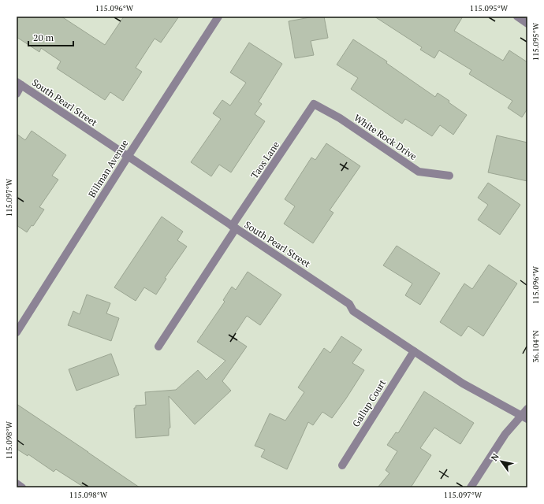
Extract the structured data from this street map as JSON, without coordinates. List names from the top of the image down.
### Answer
{
  "streets": {
    "street": [
      "South Pearl Street",
      "White Rock Drive",
      "Taos Lane",
      "Billman Avenue",
      "Gallup Court"
    ]
  },
  "crossings": [
    ["South Pearl Street", "Taos Lane"],
    ["South Pearl Street", "Billman Avenue"],
    ["South Pearl Street", "Gallup Court"],
    ["White Rock Drive", "Taos Lane"]
  ],
  "scale_bar": "20 m",
  "north": "top left",
  "coordinates": [
    "115.096°W",
    "115.095°W",
    "115.097°W",
    "36.104°N",
    "115.098°W"
  ]
}
